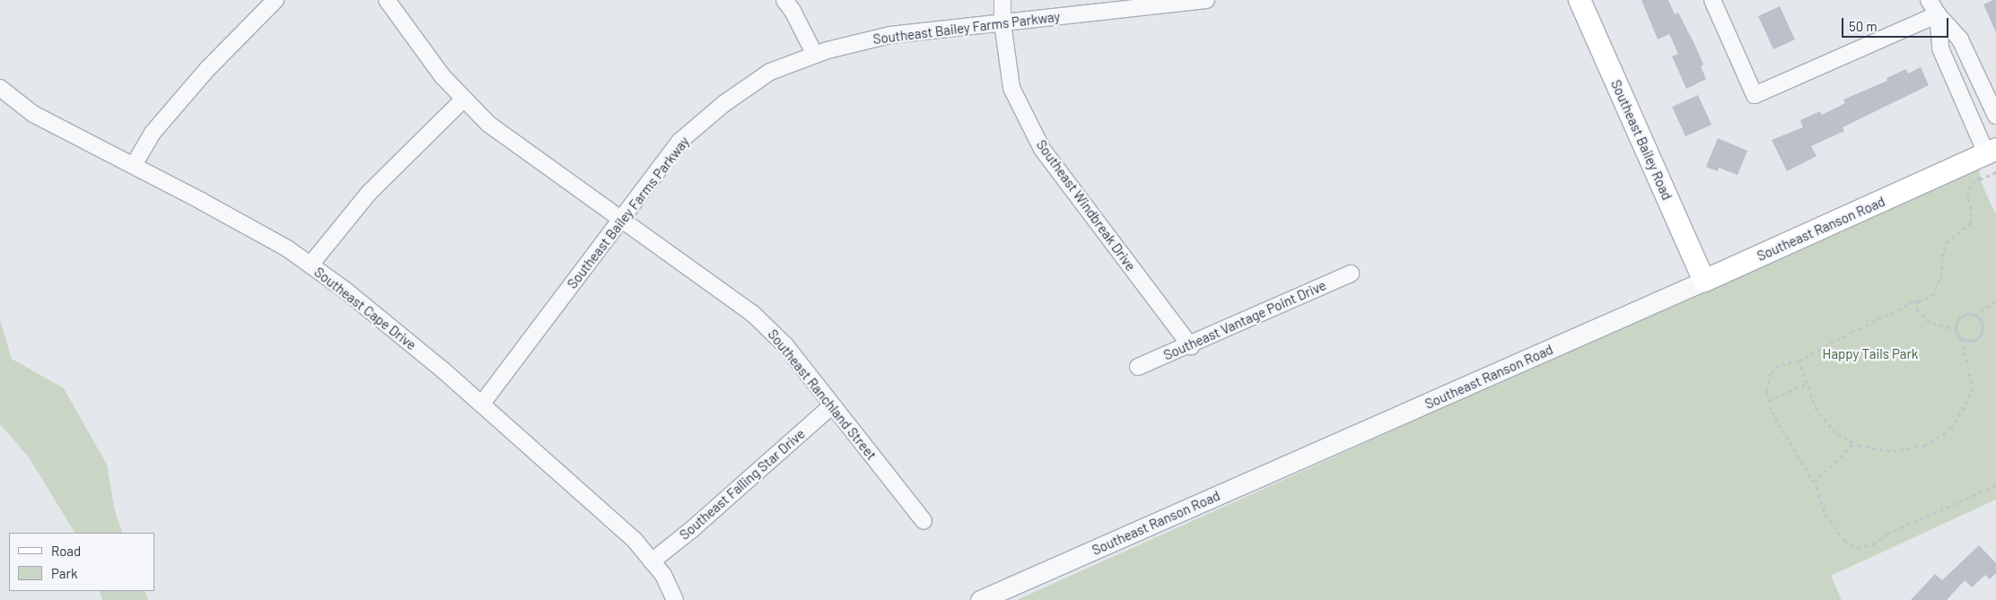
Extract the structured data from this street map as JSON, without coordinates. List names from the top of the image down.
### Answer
{
  "streets": {
    "main road": ["Southeast Bailey Road", "Southeast Ranson Road"],
    "street": [
      "Southeast Bailey Farms Parkway",
      "Southeast Windbreak Drive",
      "Southeast Cape Drive",
      "Southeast Vantage Point Drive",
      "Southeast Ranchland Street",
      "Southeast Falling Star Drive"
    ]
  },
  "crossings": [
    ["Southeast Bailey Farms Parkway", "Southeast Windbreak Drive"],
    ["Southeast Bailey Farms Parkway", "Southeast Cape Drive"],
    ["Southeast Bailey Farms Parkway", "Southeast Ranchland Street"],
    ["Southeast Bailey Road", "Southeast Ranson Road"],
    ["Southeast Windbreak Drive", "Southeast Vantage Point Drive"],
    ["Southeast Cape Drive", "Southeast Falling Star Drive"],
    ["Southeast Ranchland Street", "Southeast Falling Star Drive"]
  ],
  "parks": ["Happy Tails Park"],
  "legend": ["Road", "Park"],
  "scale_bar": "50 m"
}
